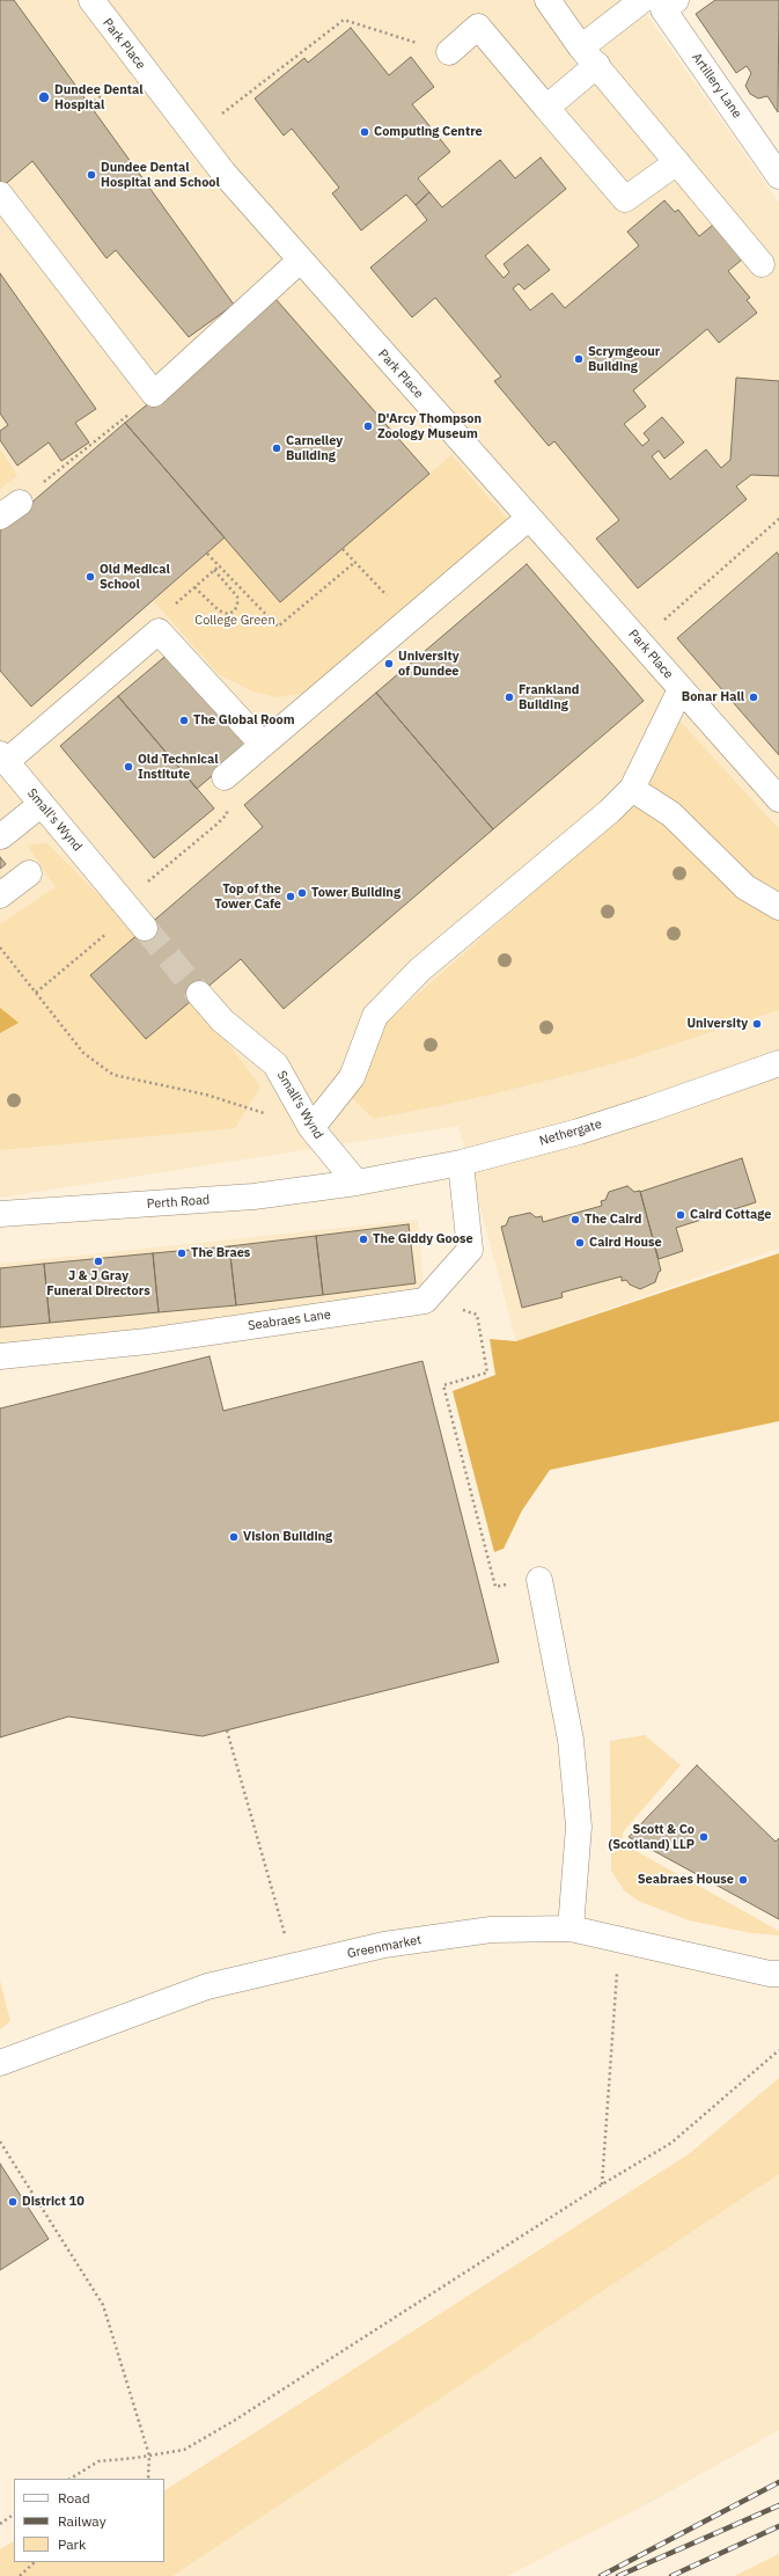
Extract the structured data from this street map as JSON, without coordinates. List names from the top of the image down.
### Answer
{
  "streets": {
    "street": [
      "Park Place",
      "Artillery Lane",
      "Small's Wynd",
      "Nethergate",
      "Perth Road",
      "Seabraes Lane",
      "Greenmarket"
    ]
  },
  "crossings": [
    ["Small's Wynd", "Nethergate"],
    ["Small's Wynd", "Perth Road"],
    ["Nethergate", "Perth Road"],
    ["Nethergate", "Seabraes Lane"]
  ],
  "parks": ["College Green"],
  "places": [
    "Dundee Dental Hospital",
    "Computing Centre",
    "Dundee Dental Hospital and School",
    "Scrymgeour Building",
    "D'Arcy Thompson Zoology Museum",
    "Carnelley Building",
    "Old Medical School",
    "University of Dundee",
    "Frankland Building",
    "Bonar Hall",
    "The Global Room",
    "Old Technical Institute",
    "Tower Building",
    "Top of the Tower Cafe",
    "University",
    "Caird Cottage",
    "The Caird",
    "The Giddy Goose",
    "Caird House",
    "The Braes",
    "J & J Gray Funeral Directors",
    "Vision Building",
    "Scott & Co (Scotland) LLP",
    "Seabraes House",
    "District 10"
  ],
  "legend": ["Road", "Railway", "Park"]
}
